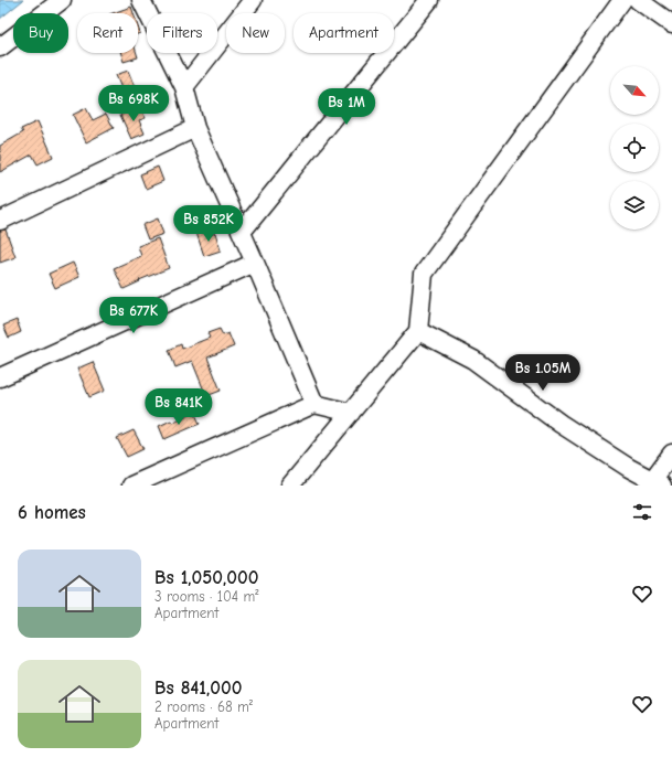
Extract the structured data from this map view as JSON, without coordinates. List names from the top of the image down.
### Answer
{
  "north": "bottom right",
  "page": {
    "chip": [
      "Buy",
      "Rent",
      "Filters",
      "New",
      "Apartment"
    ],
    "price": [
      "Bs 698K",
      "Bs 1M",
      "Bs 852K",
      "Bs 677K",
      "Bs 1.05M",
      "Bs 841K"
    ],
    "heading": "6 homes",
    "list": [
      {
        "name": "Bs 1,050,000",
        "note": "3 rooms · 104 m² · Apartment"
      },
      {
        "name": "Bs 841,000",
        "note": "2 rooms · 68 m² · Apartment"
      }
    ]
  }
}
